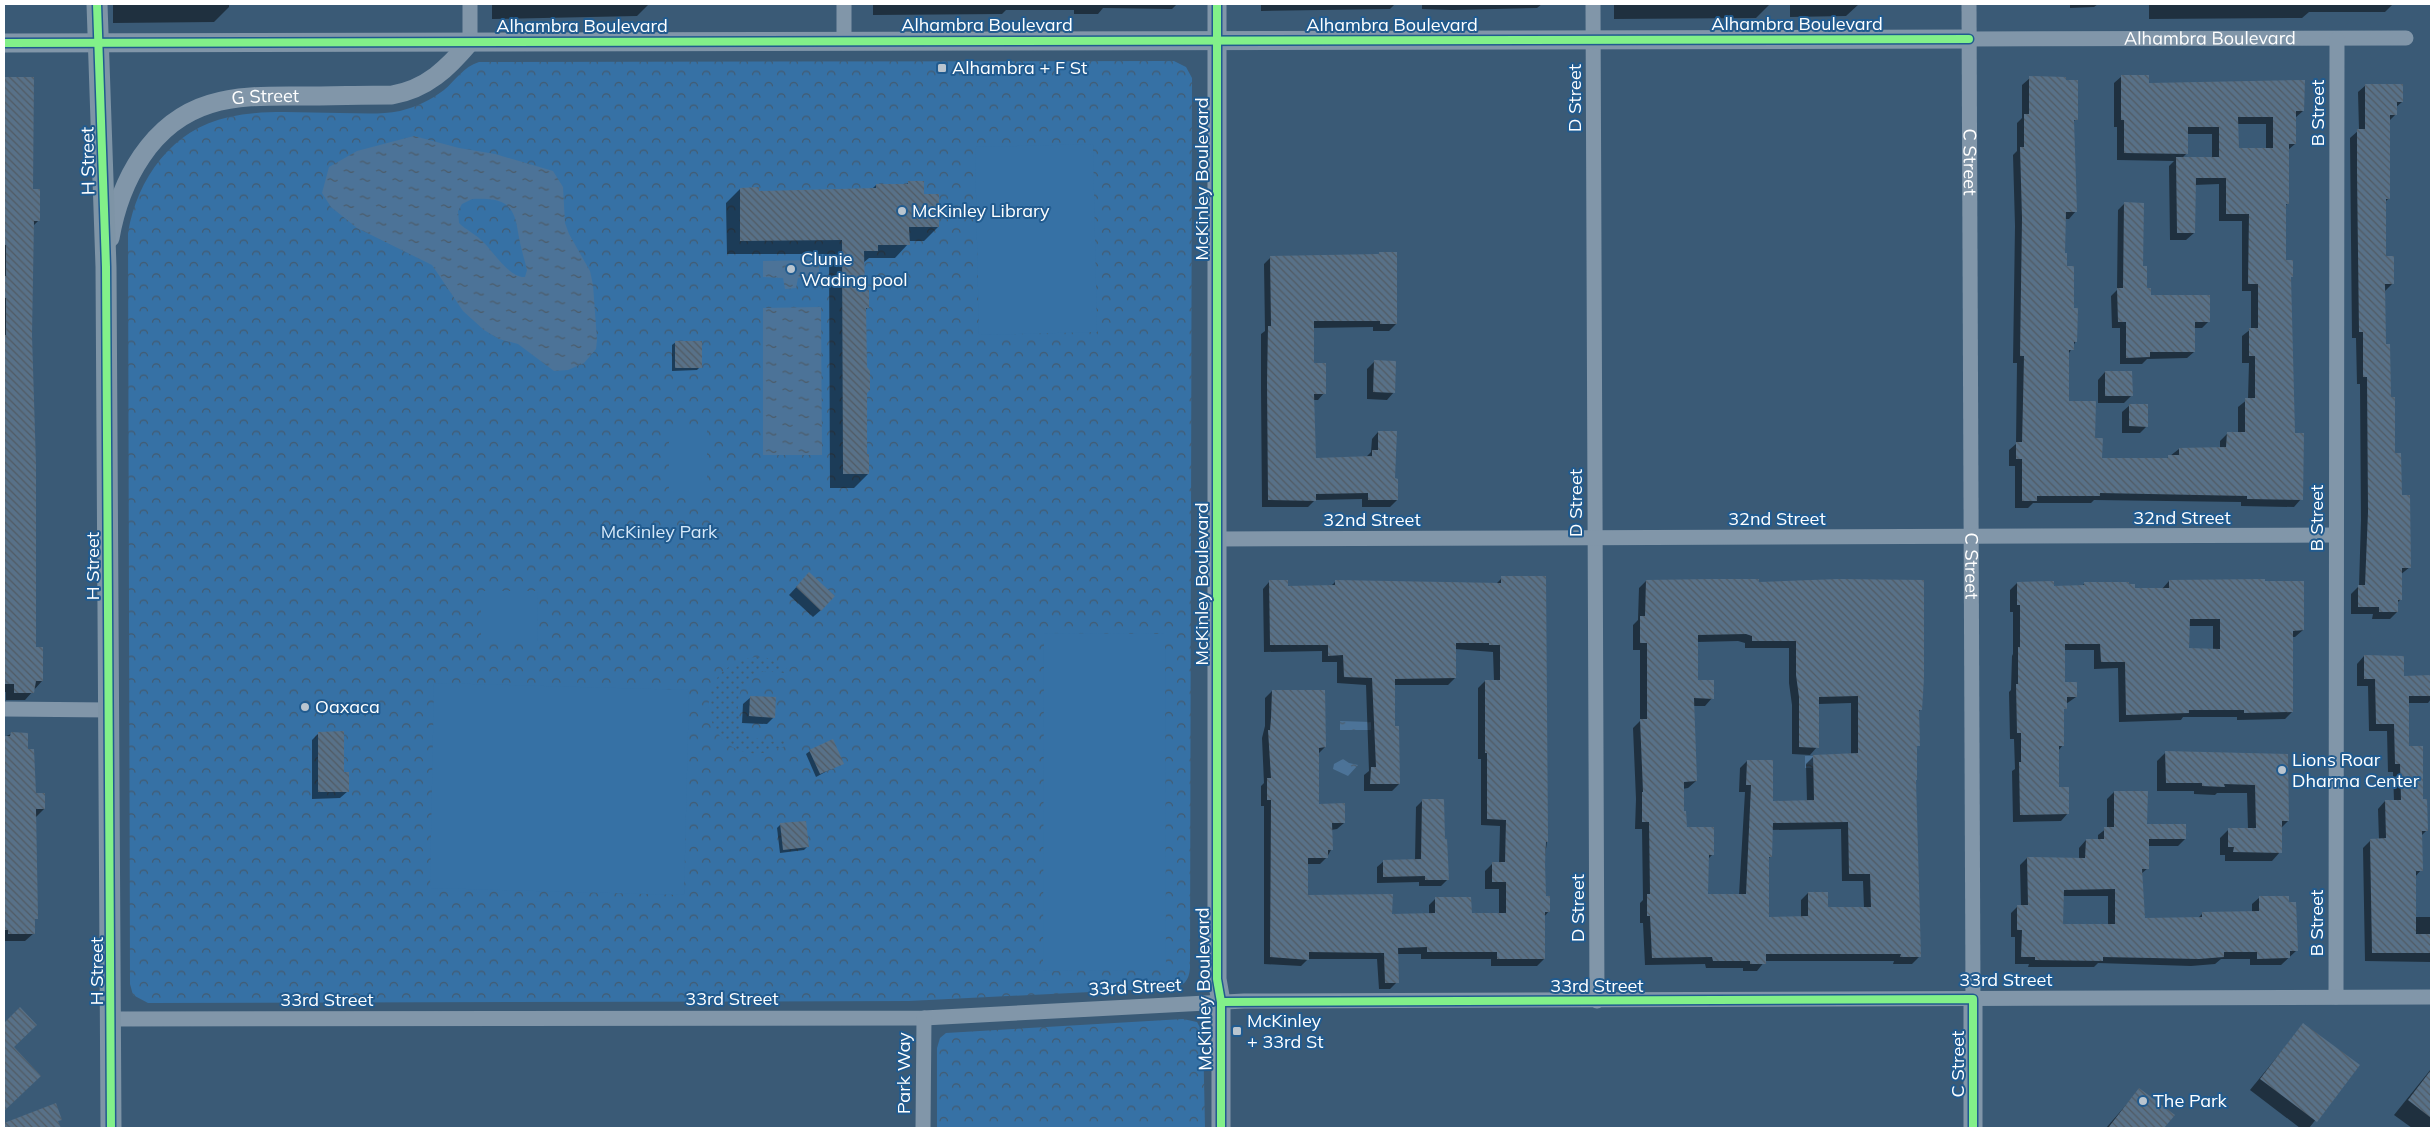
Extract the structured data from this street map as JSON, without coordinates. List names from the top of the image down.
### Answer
{
  "streets": {
    "main road": ["H Street"],
    "street": [
      "Alhambra Boulevard",
      "G Street",
      "D Street",
      "B Street",
      "C Street",
      "McKinley Boulevard",
      "32nd Street",
      "33rd Street",
      "Park Way"
    ]
  },
  "crossings": [
    ["Alhambra Boulevard", "G Street"],
    ["Alhambra Boulevard", "D Street"],
    ["Alhambra Boulevard", "B Street"],
    ["Alhambra Boulevard", "H Street"],
    ["Alhambra Boulevard", "C Street"],
    ["Alhambra Boulevard", "McKinley Boulevard"],
    ["G Street", "H Street"],
    ["D Street", "32nd Street"],
    ["D Street", "33rd Street"],
    ["B Street", "32nd Street"],
    ["B Street", "33rd Street"],
    ["H Street", "33rd Street"],
    ["C Street", "32nd Street"],
    ["C Street", "33rd Street"],
    ["McKinley Boulevard", "32nd Street"],
    ["McKinley Boulevard", "33rd Street"],
    ["33rd Street", "Park Way"]
  ],
  "parks": ["McKinley Park"],
  "places": {
    "transit": ["Alhambra + F St", "McKinley + 33rd St"],
    "other": [
      "McKinley Library",
      "Clunie Wading pool",
      "Oaxaca",
      "Lions Roar Dharma Center",
      "The Park"
    ]
  }
}
